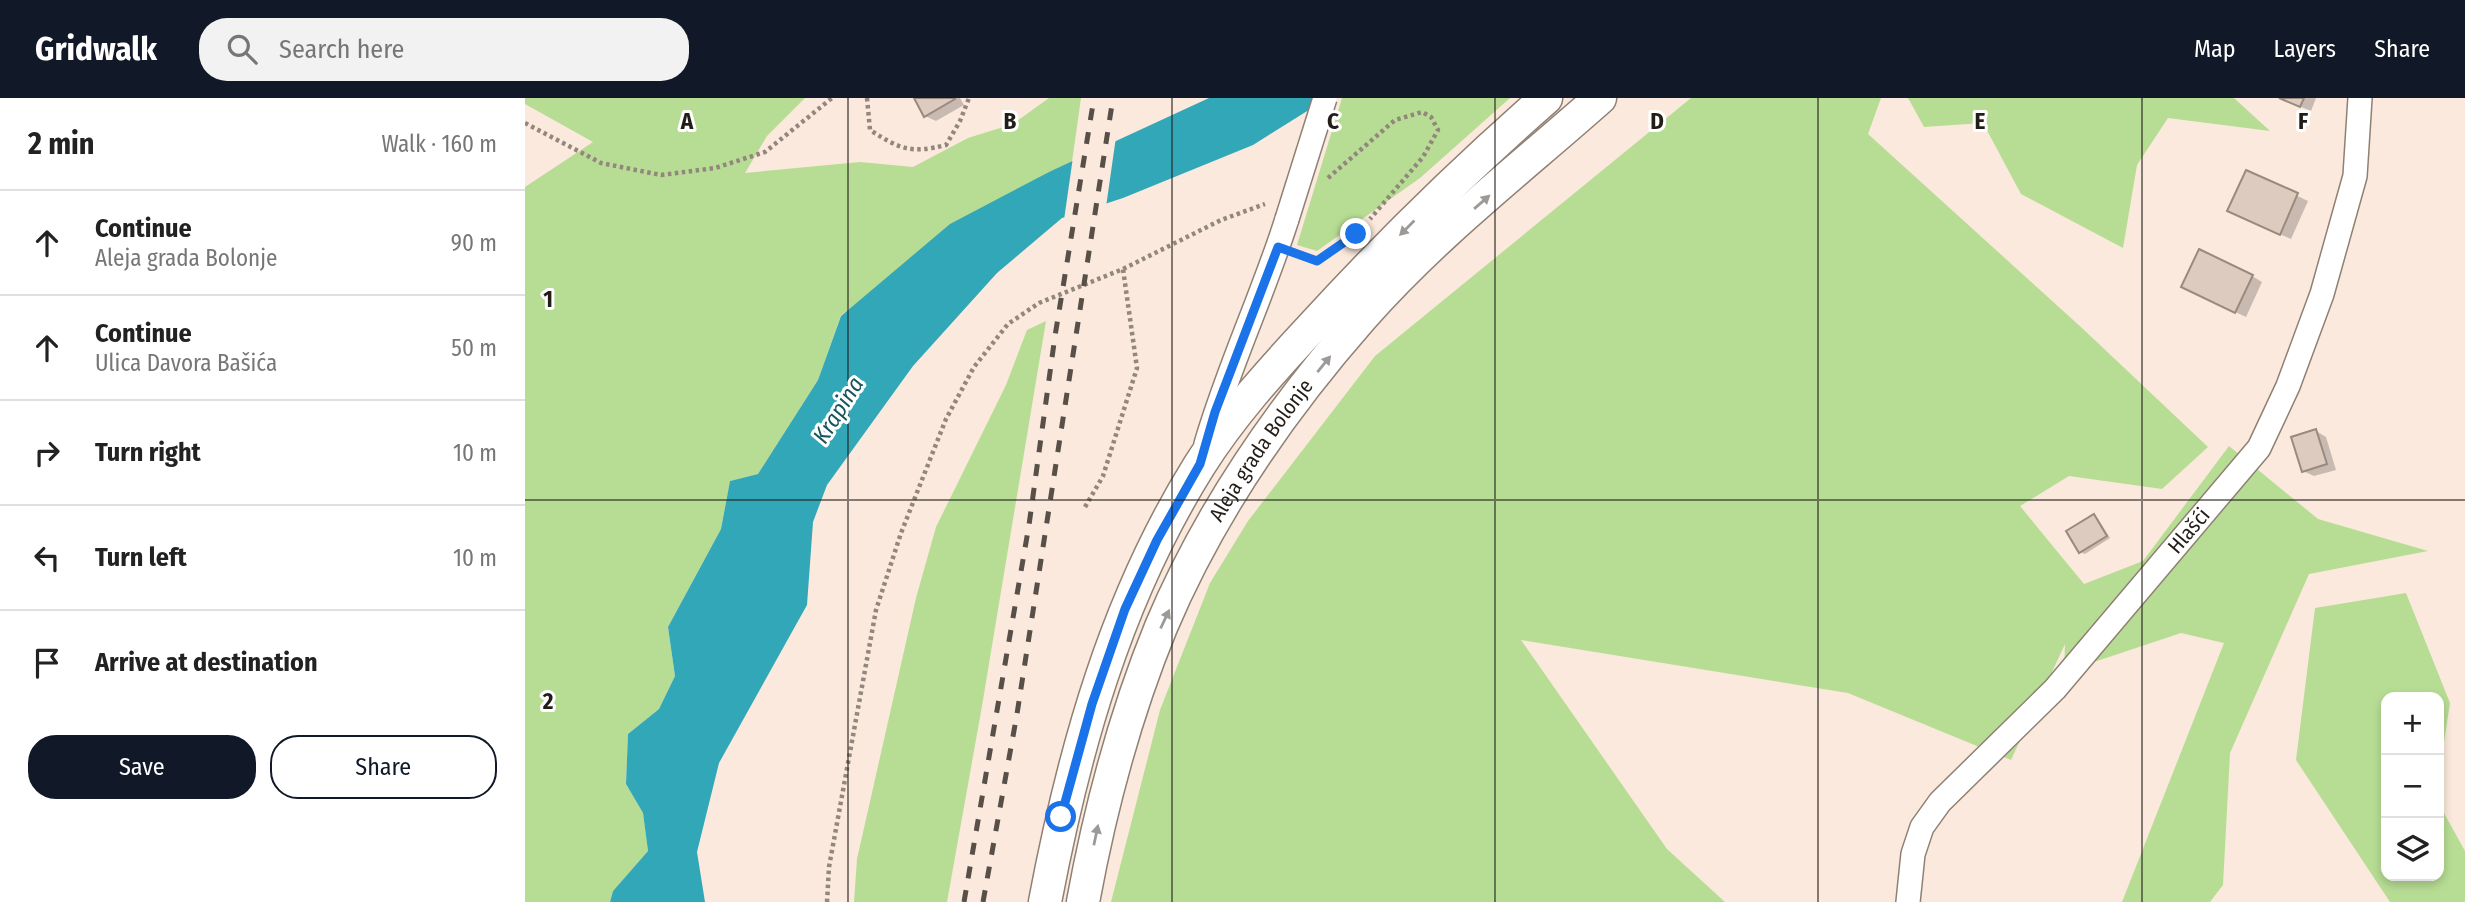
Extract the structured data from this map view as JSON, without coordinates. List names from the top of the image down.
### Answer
{
  "streets": {
    "main road": ["Aleja grada Bolonje"],
    "street": ["Hlašći"]
  },
  "water": ["Krapina"],
  "page": {
    "header": "Gridwalk",
    "search": "Search here",
    "nav": ["Map", "Layers", "Share"],
    "heading": ["2 min", "Walk · 160 m"],
    "list": [
      ["Continue", "Aleja grada Bolonje", "90 m"],
      ["Continue", "Ulica Davora Bašića", "50 m"],
      ["Turn right", "10 m"],
      ["Turn left", "10 m"],
      "Arrive at destination"
    ],
    "map_buttons": ["+", "−"],
    "buttons": ["Save", "Share"]
  },
  "grid": {
    "columns": [
      "A",
      "B",
      "C",
      "D",
      "E",
      "F"
    ],
    "rows": ["1", "2"]
  }
}
